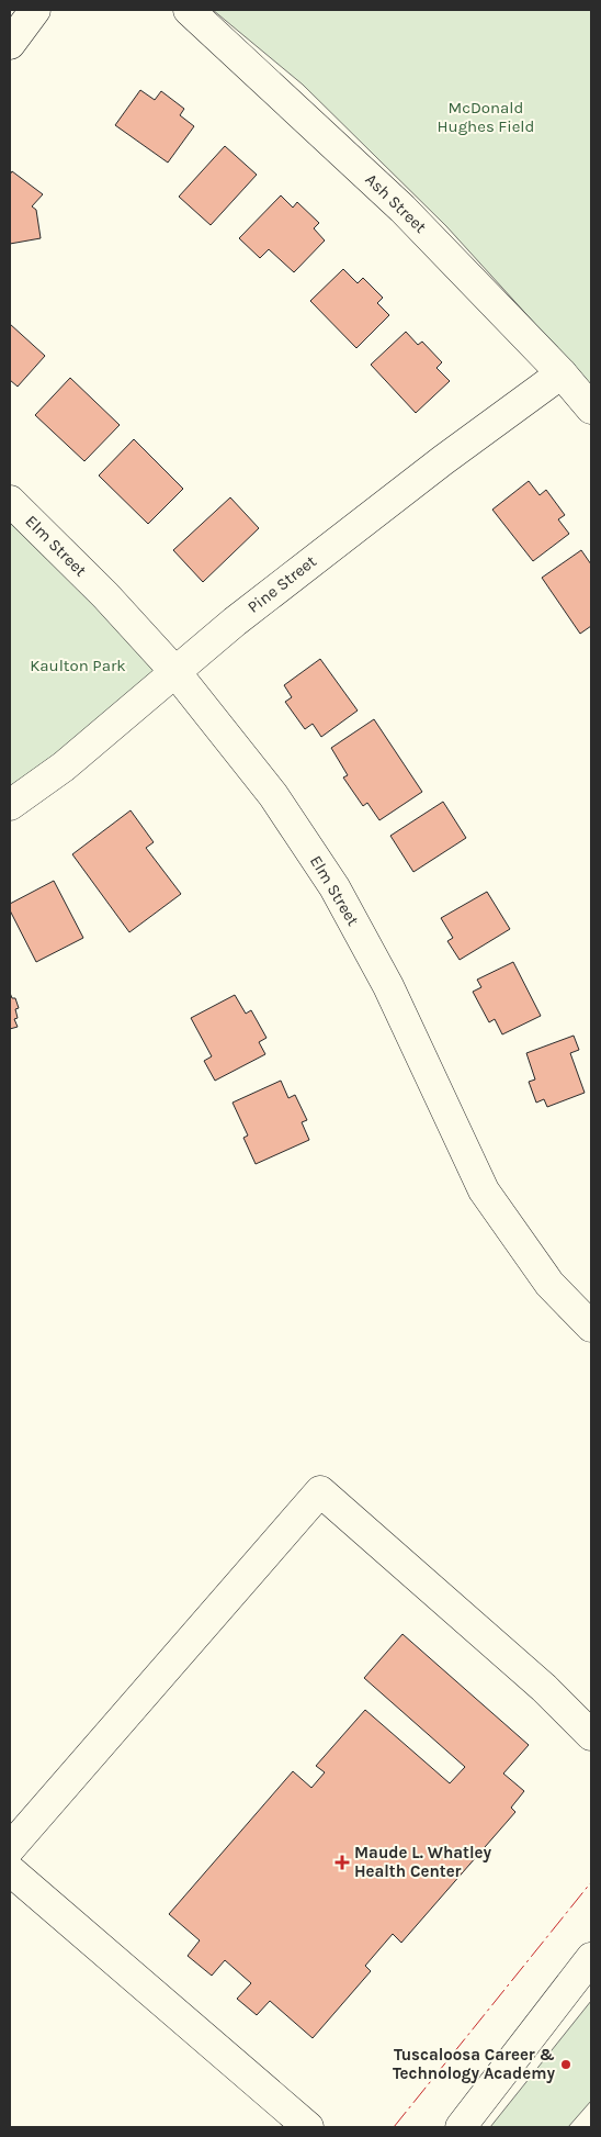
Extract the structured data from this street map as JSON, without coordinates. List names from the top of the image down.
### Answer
{
  "streets": {
    "street": ["Ash Street", "Elm Street", "Pine Street"]
  },
  "crossings": [
    ["Ash Street", "Pine Street"],
    ["Elm Street", "Pine Street"]
  ],
  "parks": ["McDonald Hughes Field", "Kaulton Park"],
  "places": {
    "health": ["Maude L. Whatley Health Center"],
    "other": ["Tuscaloosa Career & Technology Academy"]
  }
}
